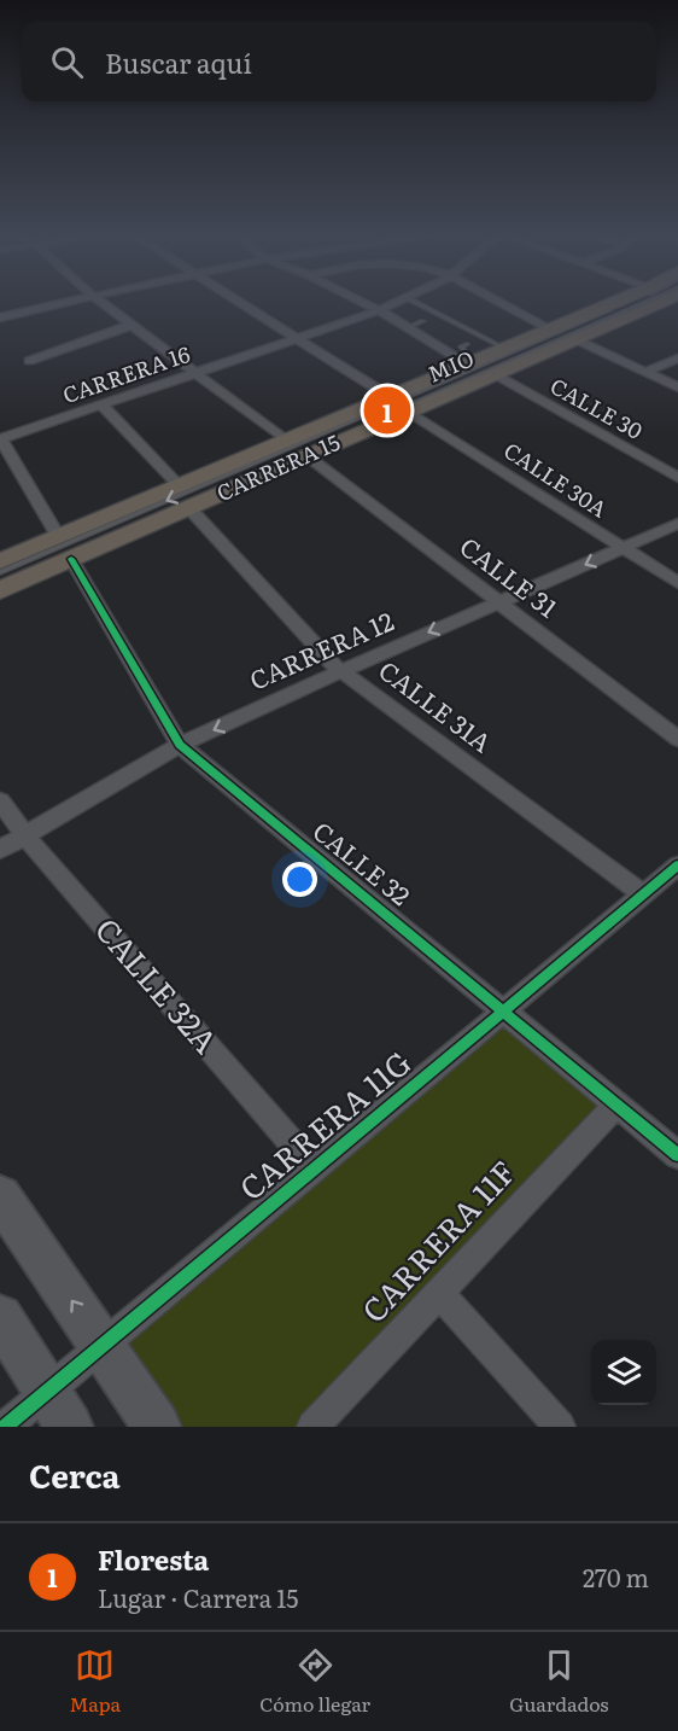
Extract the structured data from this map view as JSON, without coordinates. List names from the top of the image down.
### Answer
{
  "streets": {
    "main road": ["CARRERA 15"],
    "street": [
      "CARRERA 16",
      "CALLE 30",
      "CALLE 30A",
      "CALLE 31",
      "CARRERA 12",
      "CALLE 31A",
      "CALLE 32",
      "CALLE 32A",
      "CARRERA 11G",
      "CARRERA 11F"
    ],
    "lane": ["MIO"]
  },
  "crossings": [
    ["CALLE 30", "CARRERA 15"],
    ["CARRERA 15", "CALLE 30A"],
    ["CARRERA 15", "CALLE 31"],
    ["CARRERA 15", "CALLE 31A"],
    ["CARRERA 15", "CALLE 32"],
    ["CALLE 30A", "CARRERA 12"],
    ["CALLE 31", "CARRERA 12"],
    ["CARRERA 12", "CALLE 31A"],
    ["CARRERA 12", "CALLE 32"],
    ["CARRERA 12", "CALLE 32A"],
    ["CALLE 31A", "CARRERA 11G"],
    ["CALLE 32", "CARRERA 11G"],
    ["CALLE 32", "CARRERA 11F"],
    ["CALLE 32A", "CARRERA 11G"]
  ],
  "one_way": ["CARRERA 12"],
  "page": {
    "search": "Buscar aquí",
    "pins": "1",
    "heading": "Cerca",
    "list": [
      {
        "mark": "1",
        "name": "Floresta",
        "note": "Lugar · Carrera 15",
        "value": "270 m"
      }
    ],
    "nav": ["Mapa", "Cómo llegar", "Guardados"]
  }
}
